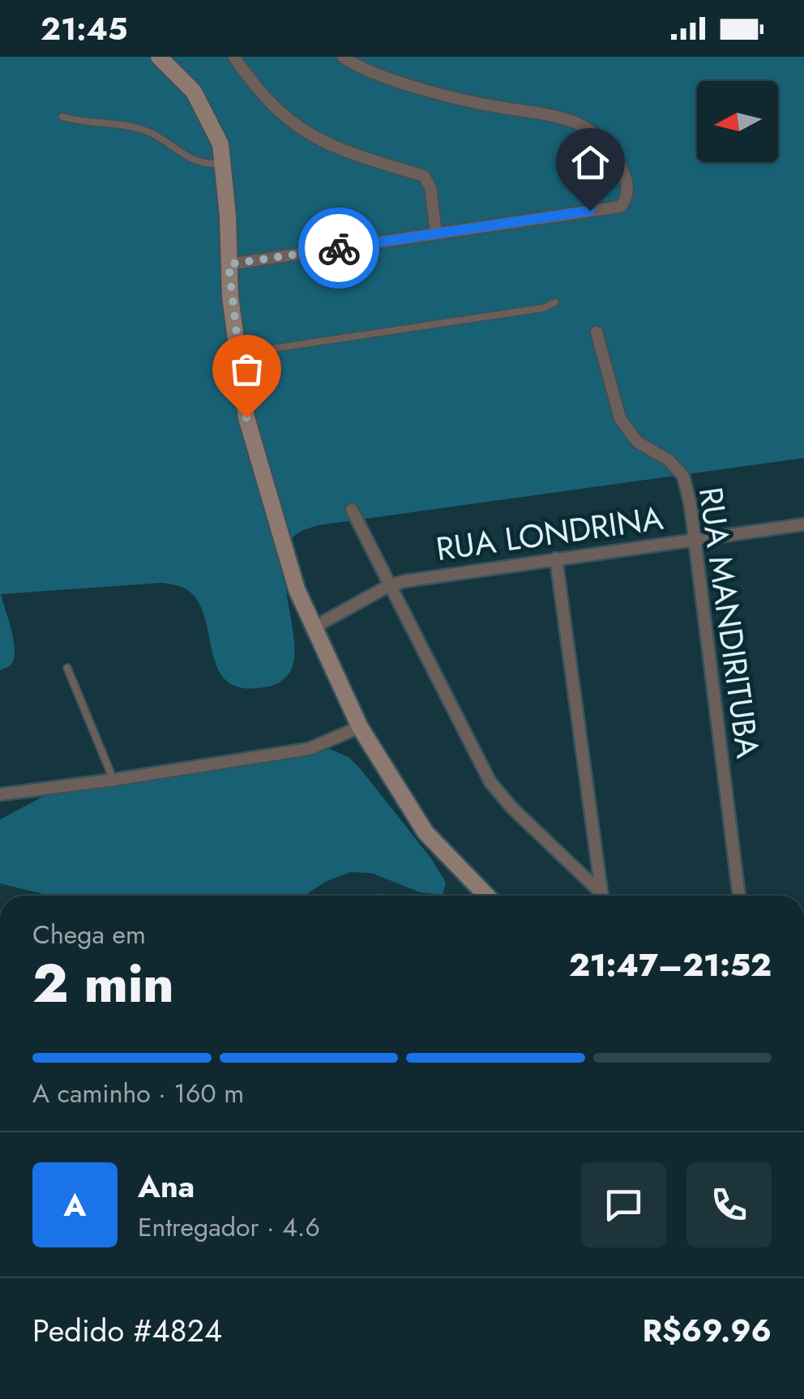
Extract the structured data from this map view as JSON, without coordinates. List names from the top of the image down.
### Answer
{
  "streets": {
    "street": ["RUA LONDRINA", "RUA MANDIRITUBA"]
  },
  "crossings": [
    ["RUA LONDRINA", "RUA MANDIRITUBA"]
  ],
  "north": "left",
  "page": {
    "status": "21:45",
    "heading": ["2 min", "Chega em", "21:47–21:52"],
    "panel": [
      "Ana",
      "Entregador · 4.6",
      "Pedido #4824",
      "R$69.96"
    ],
    "bar": "A caminho · 160 m",
    "round": "A"
  }
}
